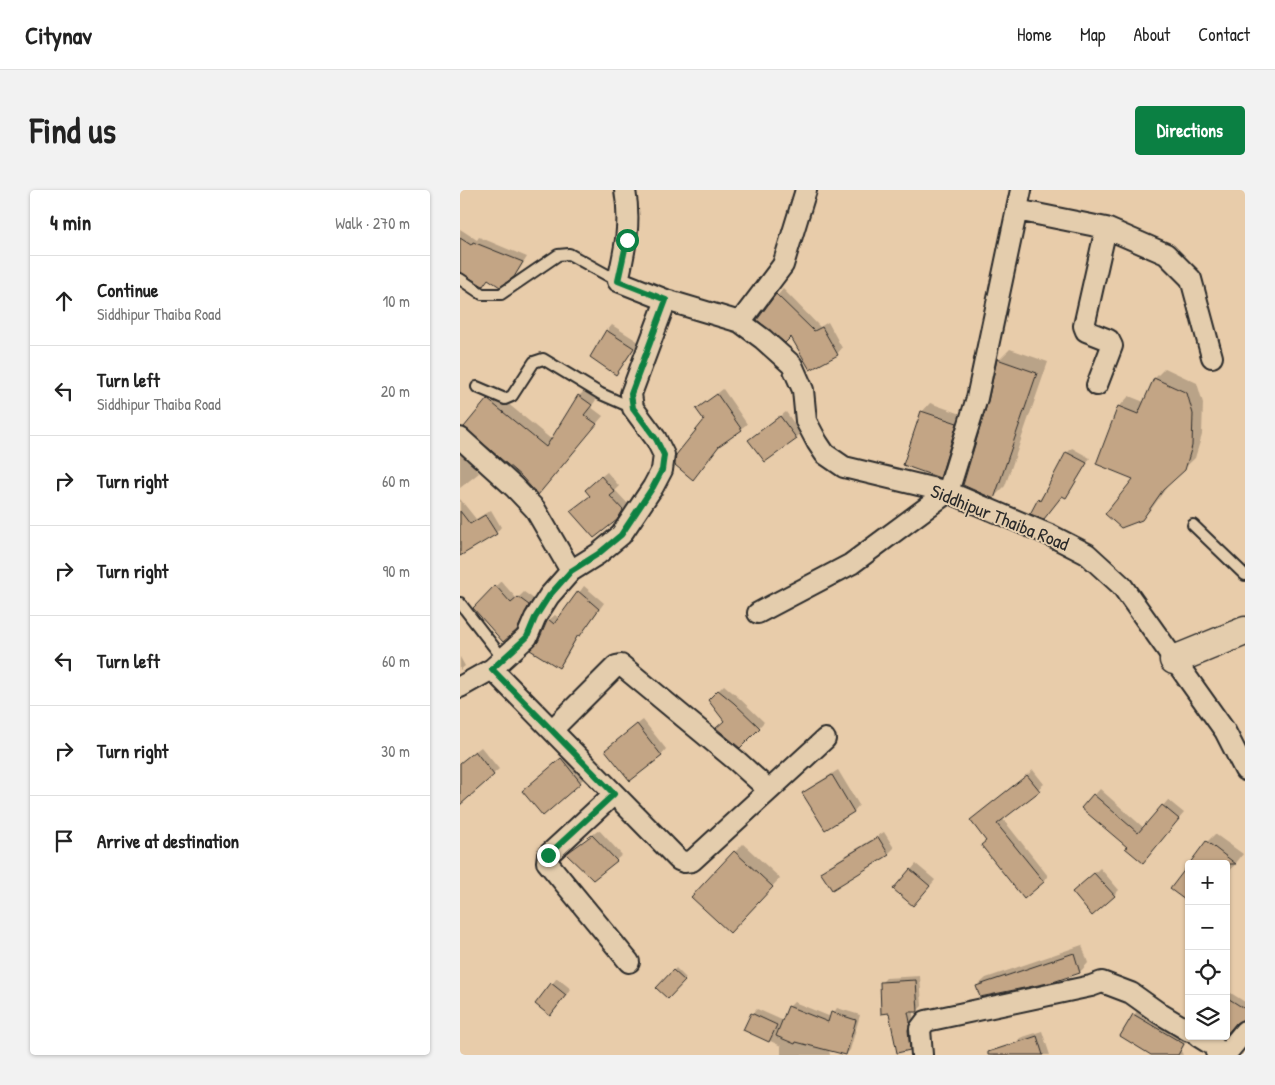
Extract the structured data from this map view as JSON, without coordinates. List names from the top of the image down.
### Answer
{
  "streets": {
    "street": ["Siddhipur Thaiba Road"]
  },
  "page": {
    "header": "Citynav",
    "nav": [
      "Home",
      "Map",
      "About",
      "Contact"
    ],
    "buttons": "Directions",
    "title": "Find us",
    "heading": ["4 min", "Walk · 270 m"],
    "list": [
      ["Continue", "Siddhipur Thaiba Road", "10 m"],
      ["Turn left", "Siddhipur Thaiba Road", "20 m"],
      ["Turn right", "60 m"],
      ["Turn right", "90 m"],
      ["Turn left", "60 m"],
      ["Turn right", "30 m"],
      "Arrive at destination"
    ],
    "map_buttons": ["+", "−"]
  }
}
